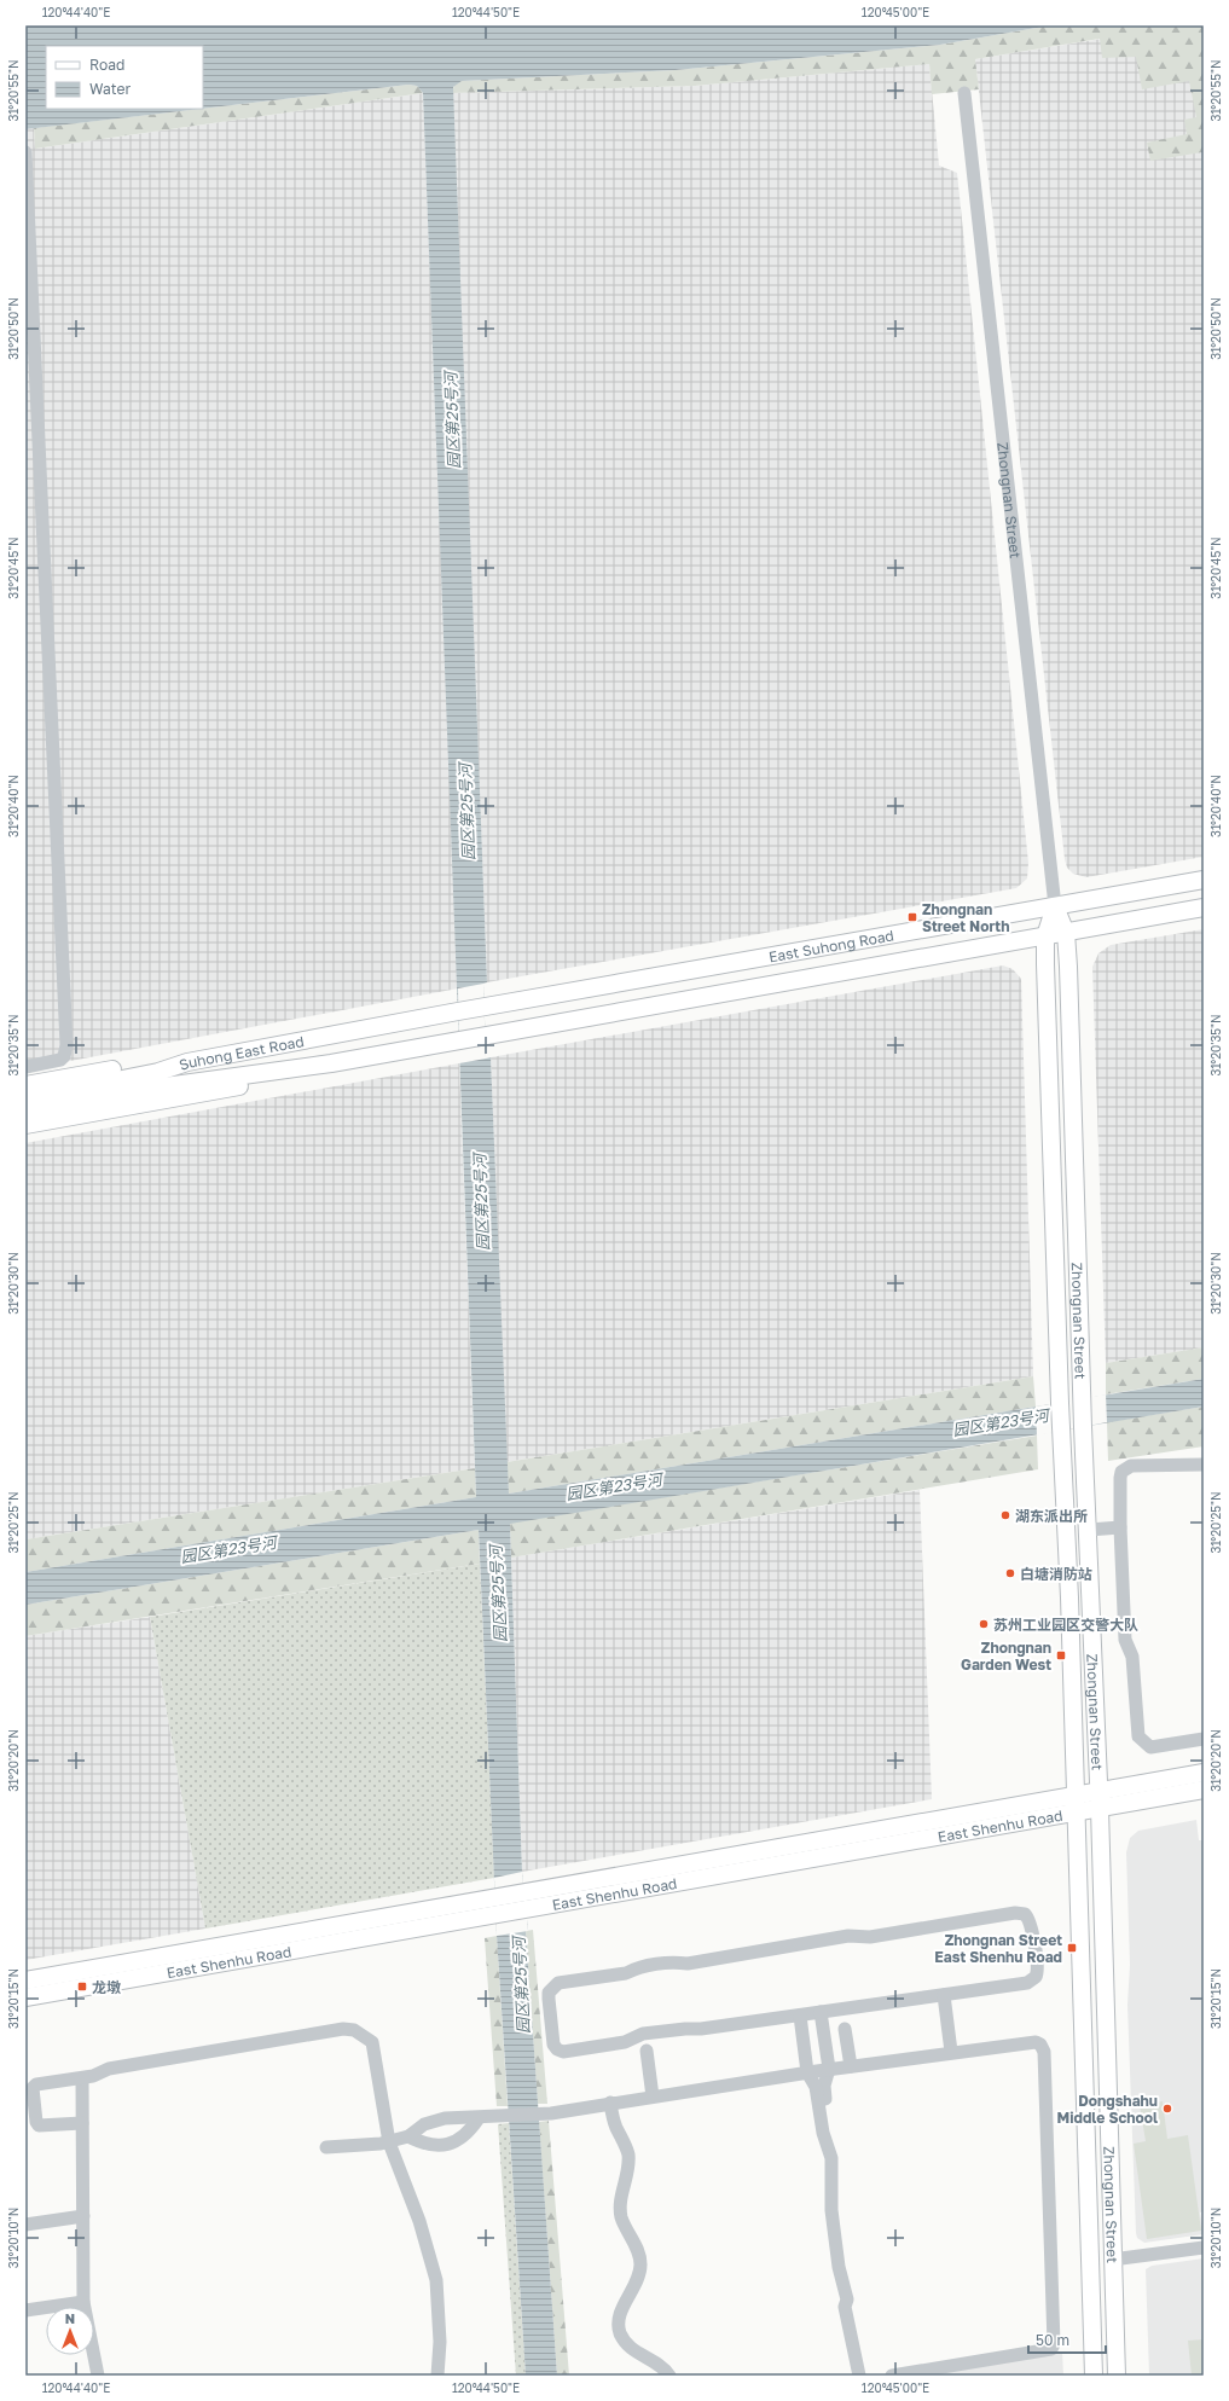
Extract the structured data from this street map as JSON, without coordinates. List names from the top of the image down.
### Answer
{
  "streets": {
    "main road": [
      "Zhongnan Street",
      "East Suhong Road",
      "Suhong East Road",
      "East Shenhu Road"
    ]
  },
  "crossings": [
    ["Zhongnan Street", "East Suhong Road"],
    ["Zhongnan Street", "East Shenhu Road"],
    ["East Suhong Road", "Suhong East Road"]
  ],
  "water": ["园区第25号河", "园区第23号河"],
  "places": {
    "transit": [
      "Zhongnan Street North",
      "Zhongnan Garden West",
      "Zhongnan Street East Shenhu Road",
      "龙墩"
    ],
    "other": [
      "湖东派出所",
      "白塘消防站",
      "苏州工业园区交警大队",
      "Dongshahu Middle School"
    ]
  },
  "legend": ["Road", "Water"],
  "scale_bar": "50 m",
  "north": "top",
  "coordinates": [
    "120°44'40\"E",
    "120°44'50\"E",
    "120°45'00\"E",
    "31°20'55\"N",
    "31°20'50\"N",
    "31°20'45\"N",
    "31°20'40\"N",
    "31°20'35\"N",
    "31°20'30\"N",
    "31°20'25\"N",
    "31°20'20\"N",
    "31°20'15\"N",
    "31°20'10\"N"
  ]
}
